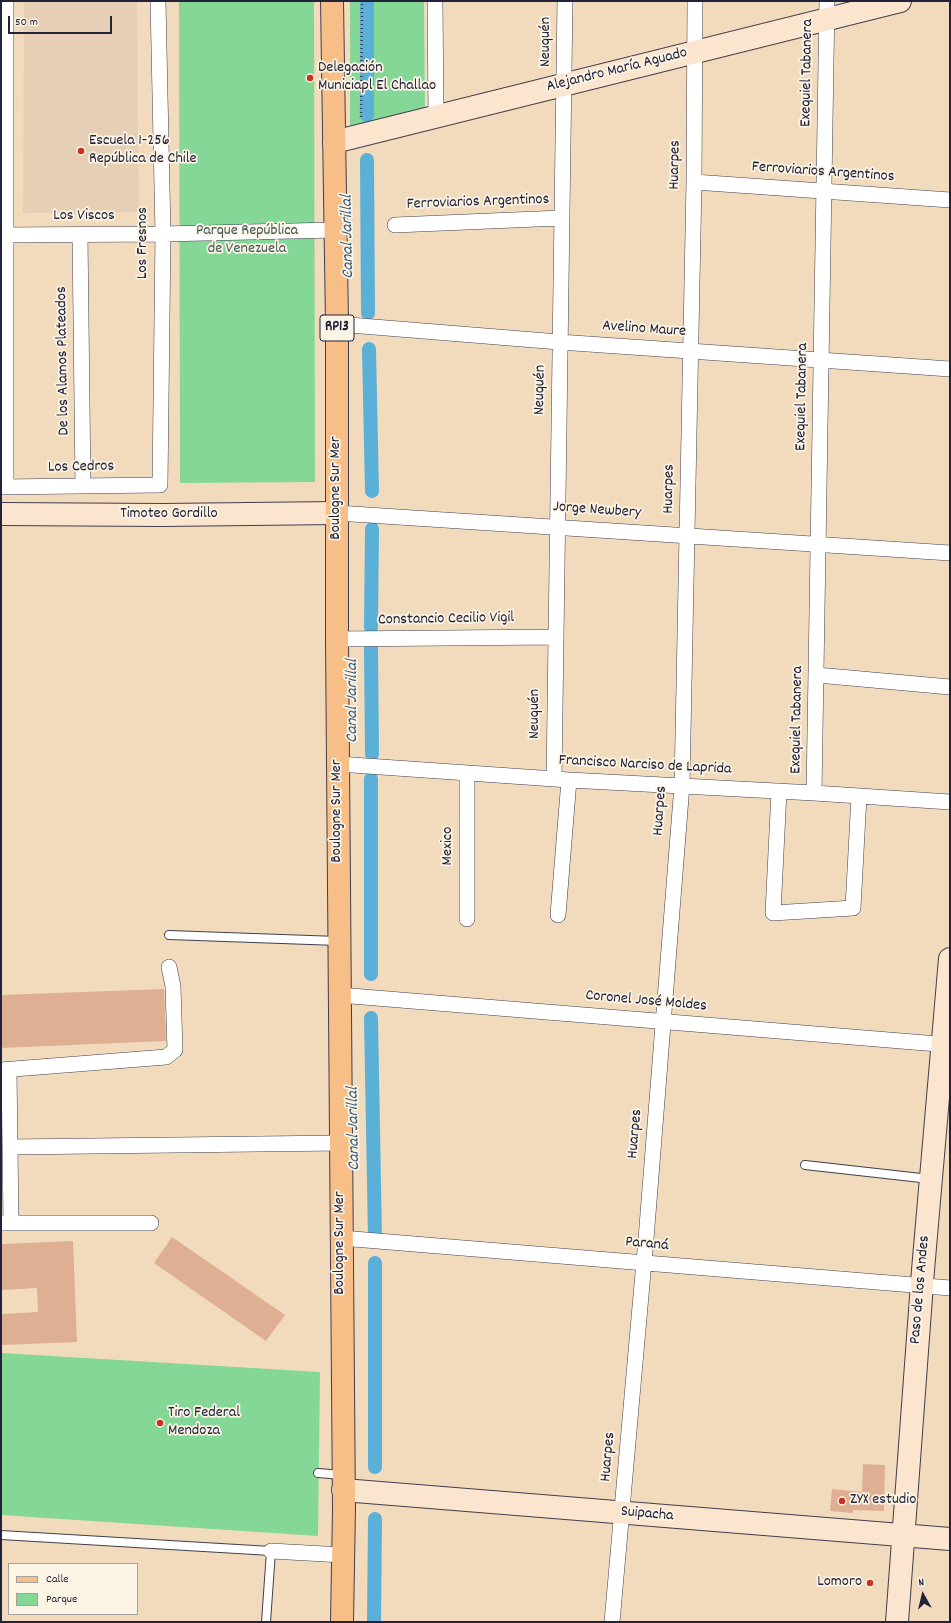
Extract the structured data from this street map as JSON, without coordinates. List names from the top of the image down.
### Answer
{
  "streets": {
    "main road": ["RP13", "Boulogne Sur Mer"],
    "street": [
      "Neuquén",
      "Alejandro María Aguado",
      "Exequiel Tabanera",
      "Huarpes",
      "Ferroviarios Argentinos",
      "Los Viscos",
      "Los Fresnos",
      "Avelino Maure",
      "De los Alamos Plateados",
      "Los Cedros",
      "Jorge Newbery",
      "Timoteo Gordillo",
      "Constancio Cecilio Vigil",
      "Francisco Narciso de Laprida",
      "Mexico",
      "Coronel José Moldes",
      "Paraná",
      "Paso de los Andes",
      "Suipacha"
    ]
  },
  "crossings": [
    ["Neuquén", "Alejandro María Aguado"],
    ["Neuquén", "Ferroviarios Argentinos"],
    ["Neuquén", "Avelino Maure"],
    ["Neuquén", "Jorge Newbery"],
    ["Neuquén", "Constancio Cecilio Vigil"],
    ["Neuquén", "Francisco Narciso de Laprida"],
    ["Alejandro María Aguado", "Exequiel Tabanera"],
    ["Alejandro María Aguado", "Huarpes"],
    ["Alejandro María Aguado", "Boulogne Sur Mer"],
    ["Exequiel Tabanera", "Ferroviarios Argentinos"],
    ["Exequiel Tabanera", "Avelino Maure"],
    ["Exequiel Tabanera", "Jorge Newbery"],
    ["Exequiel Tabanera", "Francisco Narciso de Laprida"],
    ["Huarpes", "Ferroviarios Argentinos"],
    ["Huarpes", "Avelino Maure"],
    ["Huarpes", "Jorge Newbery"],
    ["Huarpes", "Francisco Narciso de Laprida"],
    ["Huarpes", "Coronel José Moldes"],
    ["Huarpes", "Paraná"],
    ["Huarpes", "Suipacha"],
    ["Los Viscos", "Los Fresnos"],
    ["Los Viscos", "De los Alamos Plateados"],
    ["Los Viscos", "Boulogne Sur Mer"],
    ["Los Fresnos", "Los Cedros"],
    ["Avelino Maure", "Boulogne Sur Mer"],
    ["De los Alamos Plateados", "Los Cedros"],
    ["Boulogne Sur Mer", "Jorge Newbery"],
    ["Boulogne Sur Mer", "Timoteo Gordillo"],
    ["Boulogne Sur Mer", "Constancio Cecilio Vigil"],
    ["Boulogne Sur Mer", "Francisco Narciso de Laprida"],
    ["Boulogne Sur Mer", "Coronel José Moldes"],
    ["Boulogne Sur Mer", "Paraná"],
    ["Boulogne Sur Mer", "Suipacha"],
    ["Jorge Newbery", "Timoteo Gordillo"],
    ["Francisco Narciso de Laprida", "Mexico"],
    ["Coronel José Moldes", "Paso de los Andes"],
    ["Paraná", "Paso de los Andes"],
    ["Paso de los Andes", "Suipacha"]
  ],
  "water": ["Canal Jarillal"],
  "parks": ["Parque República de Venezuela"],
  "places": [
    "Delegación Municiapl El Challao",
    "Escuela 1-256 República de Chile",
    "Tiro Federal Mendoza",
    "ZYX estudio",
    "Lomoro"
  ],
  "legend": ["Calle", "Parque"],
  "scale_bar": "50 m",
  "north": "top"
}
